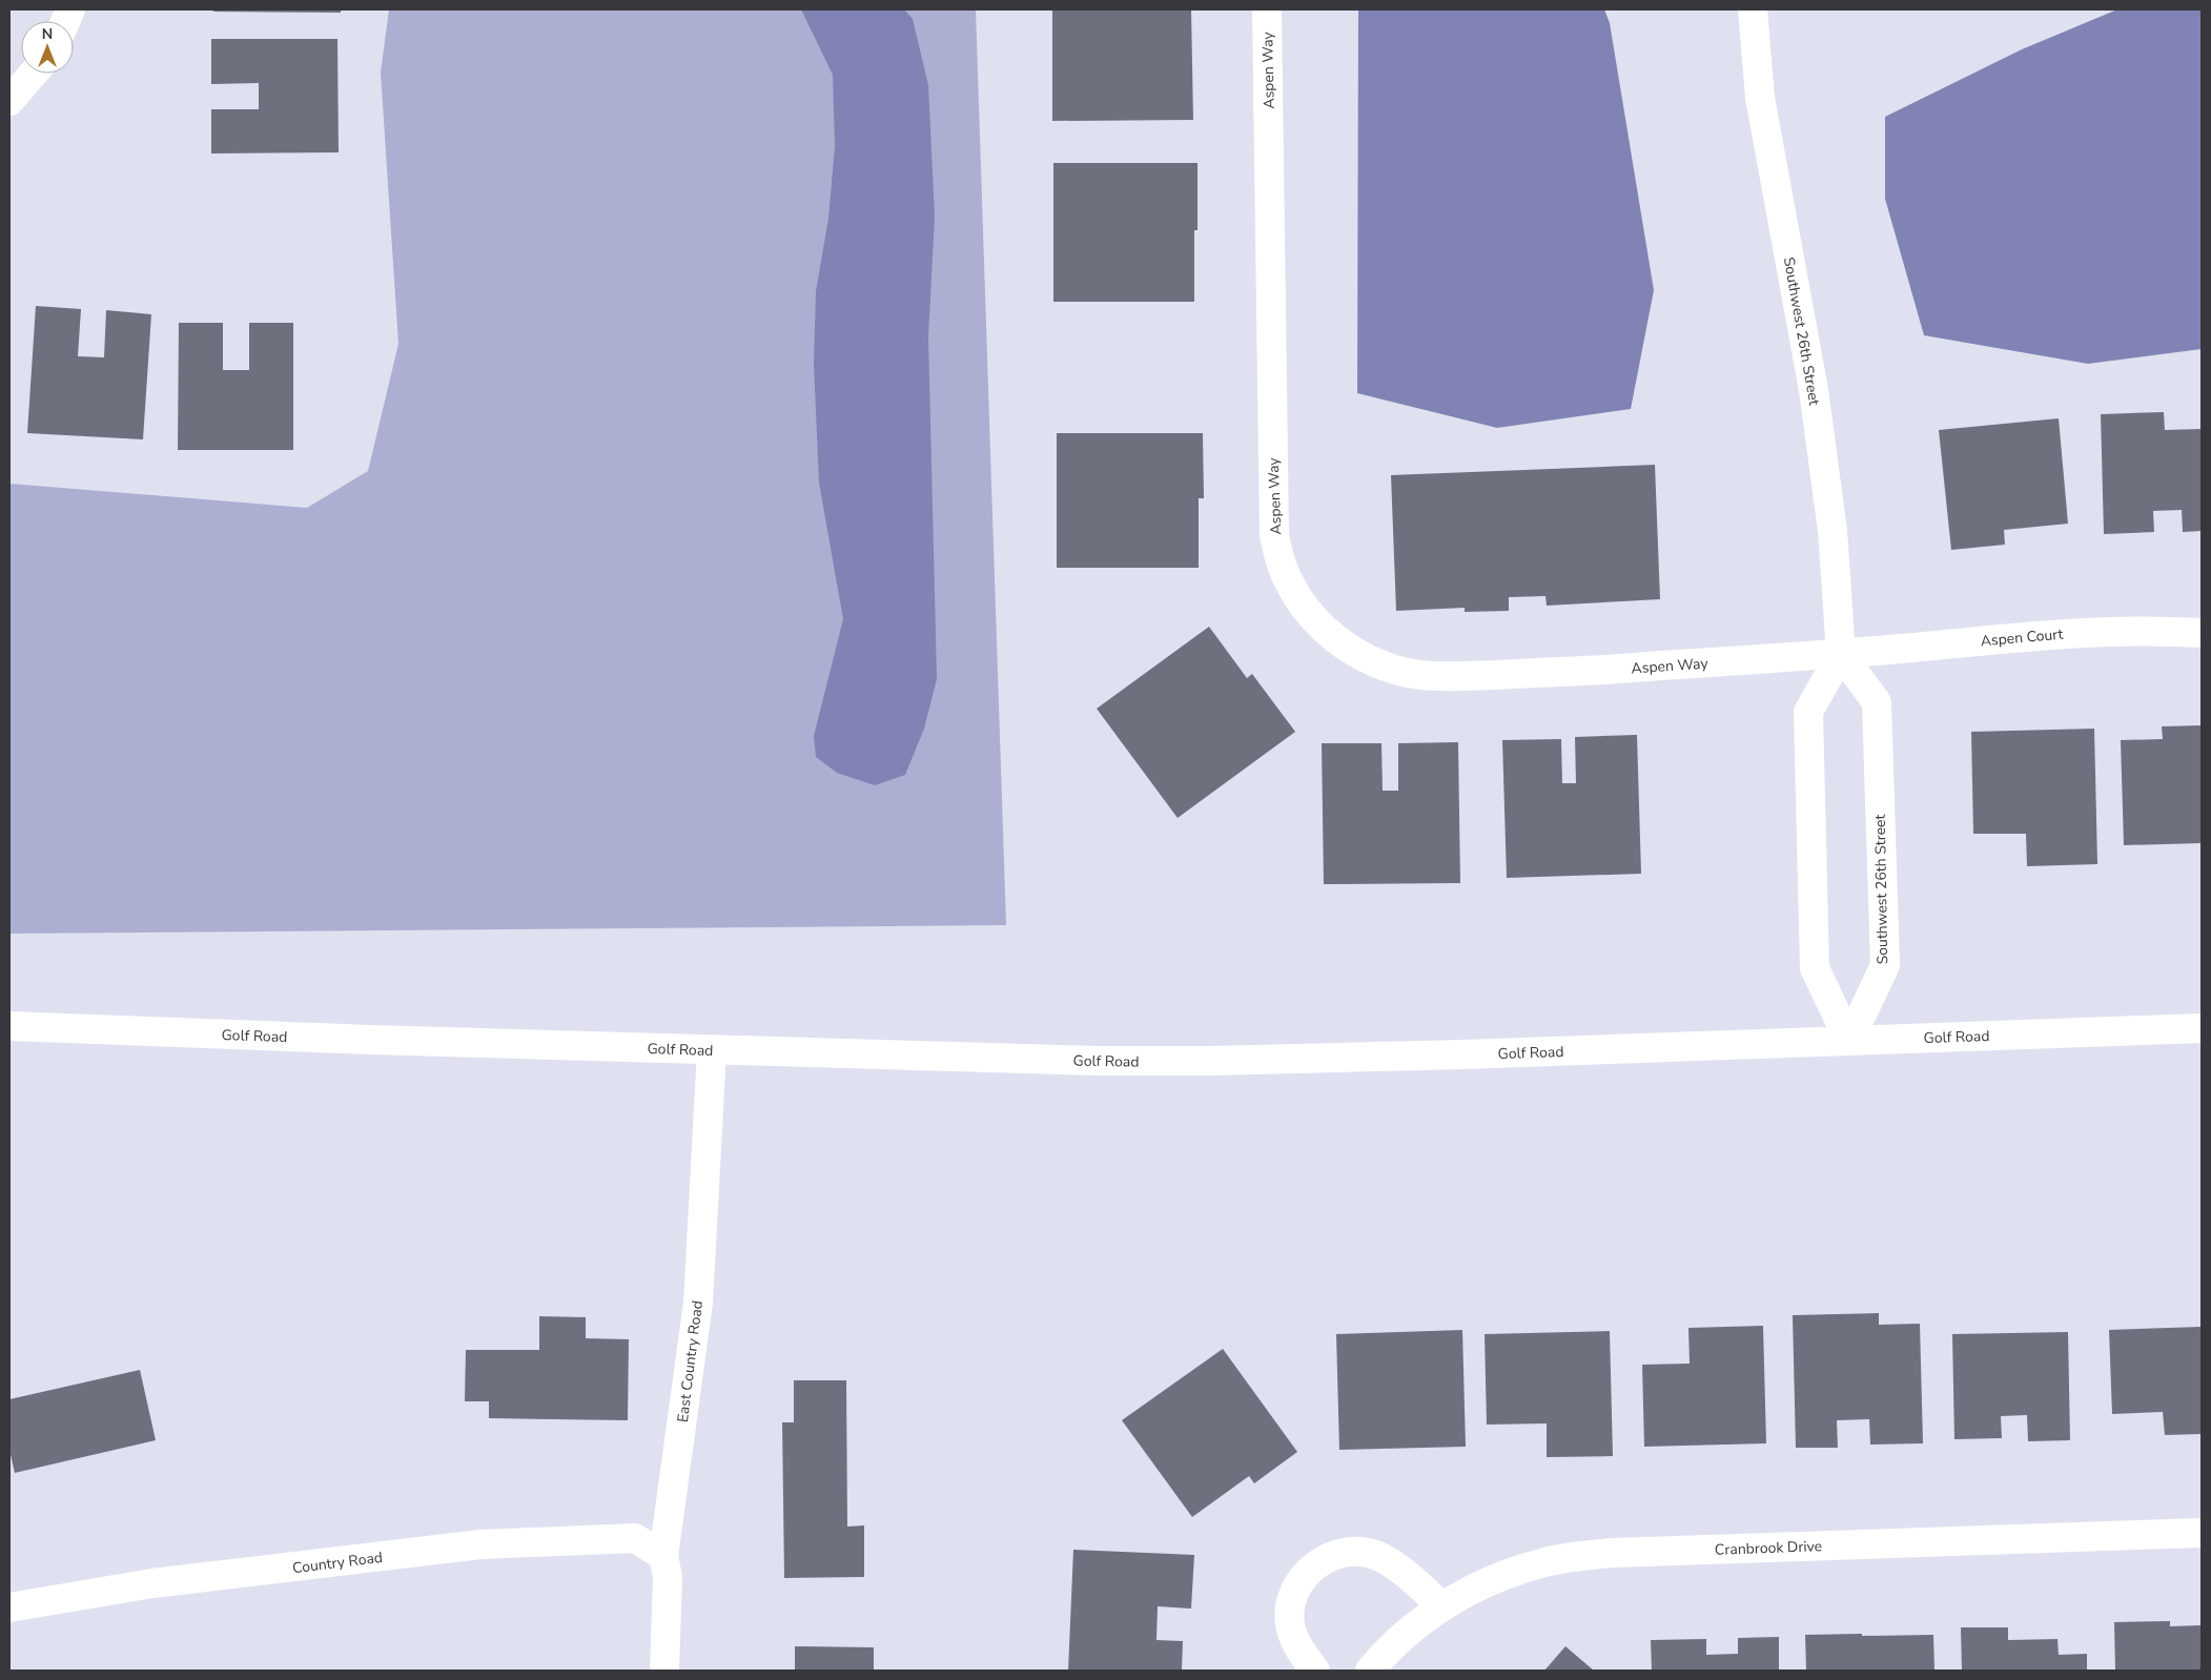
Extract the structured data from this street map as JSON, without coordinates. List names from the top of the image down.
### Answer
{
  "streets": {
    "street": [
      "Aspen Way",
      "Southwest 26th Street",
      "Aspen Court",
      "Golf Road",
      "East Country Road",
      "Cranbrook Drive",
      "Country Road"
    ]
  },
  "crossings": [
    ["Aspen Way", "Southwest 26th Street"],
    ["Aspen Way", "Aspen Court"],
    ["Southwest 26th Street", "Aspen Court"],
    ["Southwest 26th Street", "Golf Road"],
    ["Golf Road", "East Country Road"],
    ["East Country Road", "Country Road"]
  ],
  "north": "top"
}
